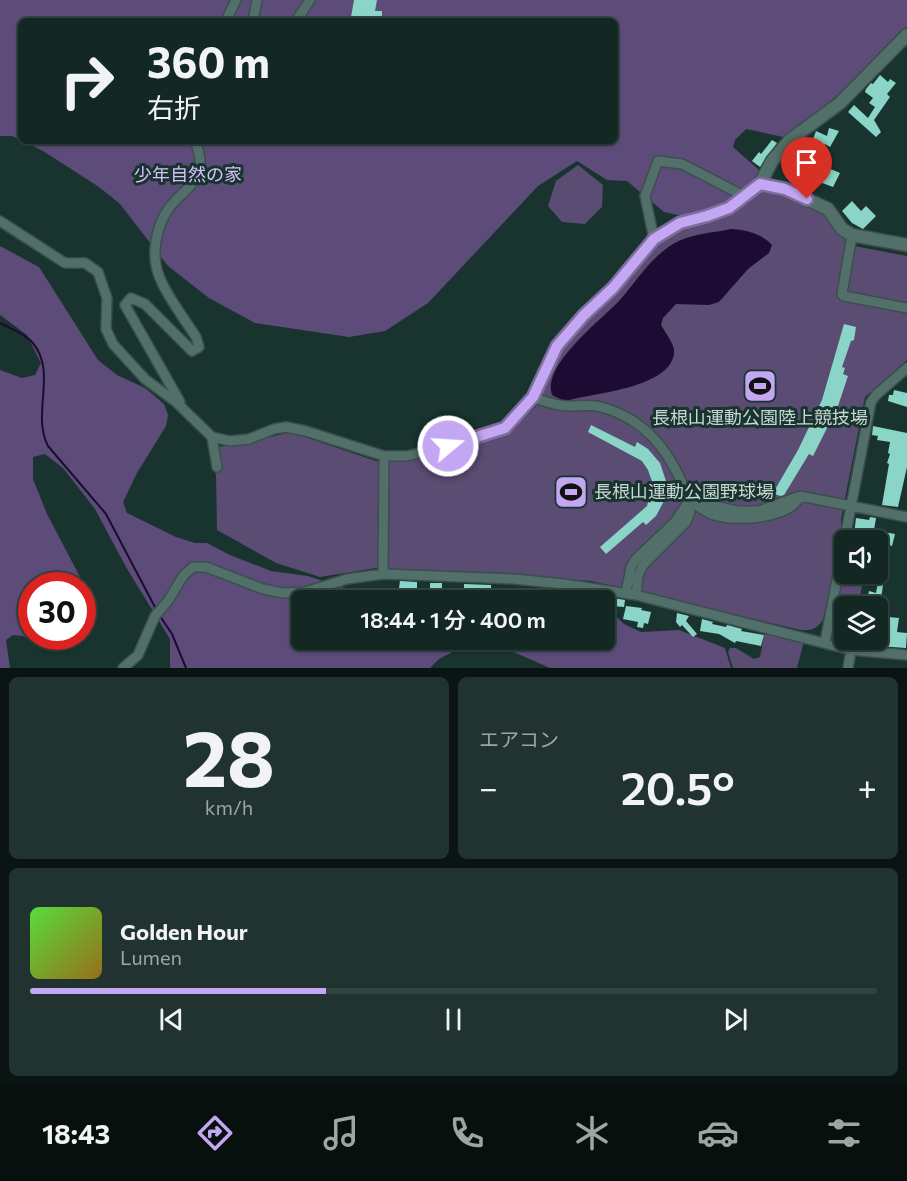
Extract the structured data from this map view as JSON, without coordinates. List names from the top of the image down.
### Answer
{
  "parks": ["少年自然の家"],
  "places": {
    "sports": ["長根山運動公園陸上競技場", "長根山運動公園野球場"]
  },
  "page": {
    "turn": ["360 m", "右折"],
    "limit": "30",
    "trip": "18:44 · 1 分 · 400 m",
    "tile": [
      ["28", "km/h"],
      "エアコン"
    ],
    "heat": ["−", "20.5°", "+"],
    "song": ["Golden Hour", "Lumen"],
    "tabs": "18:43"
  }
}
